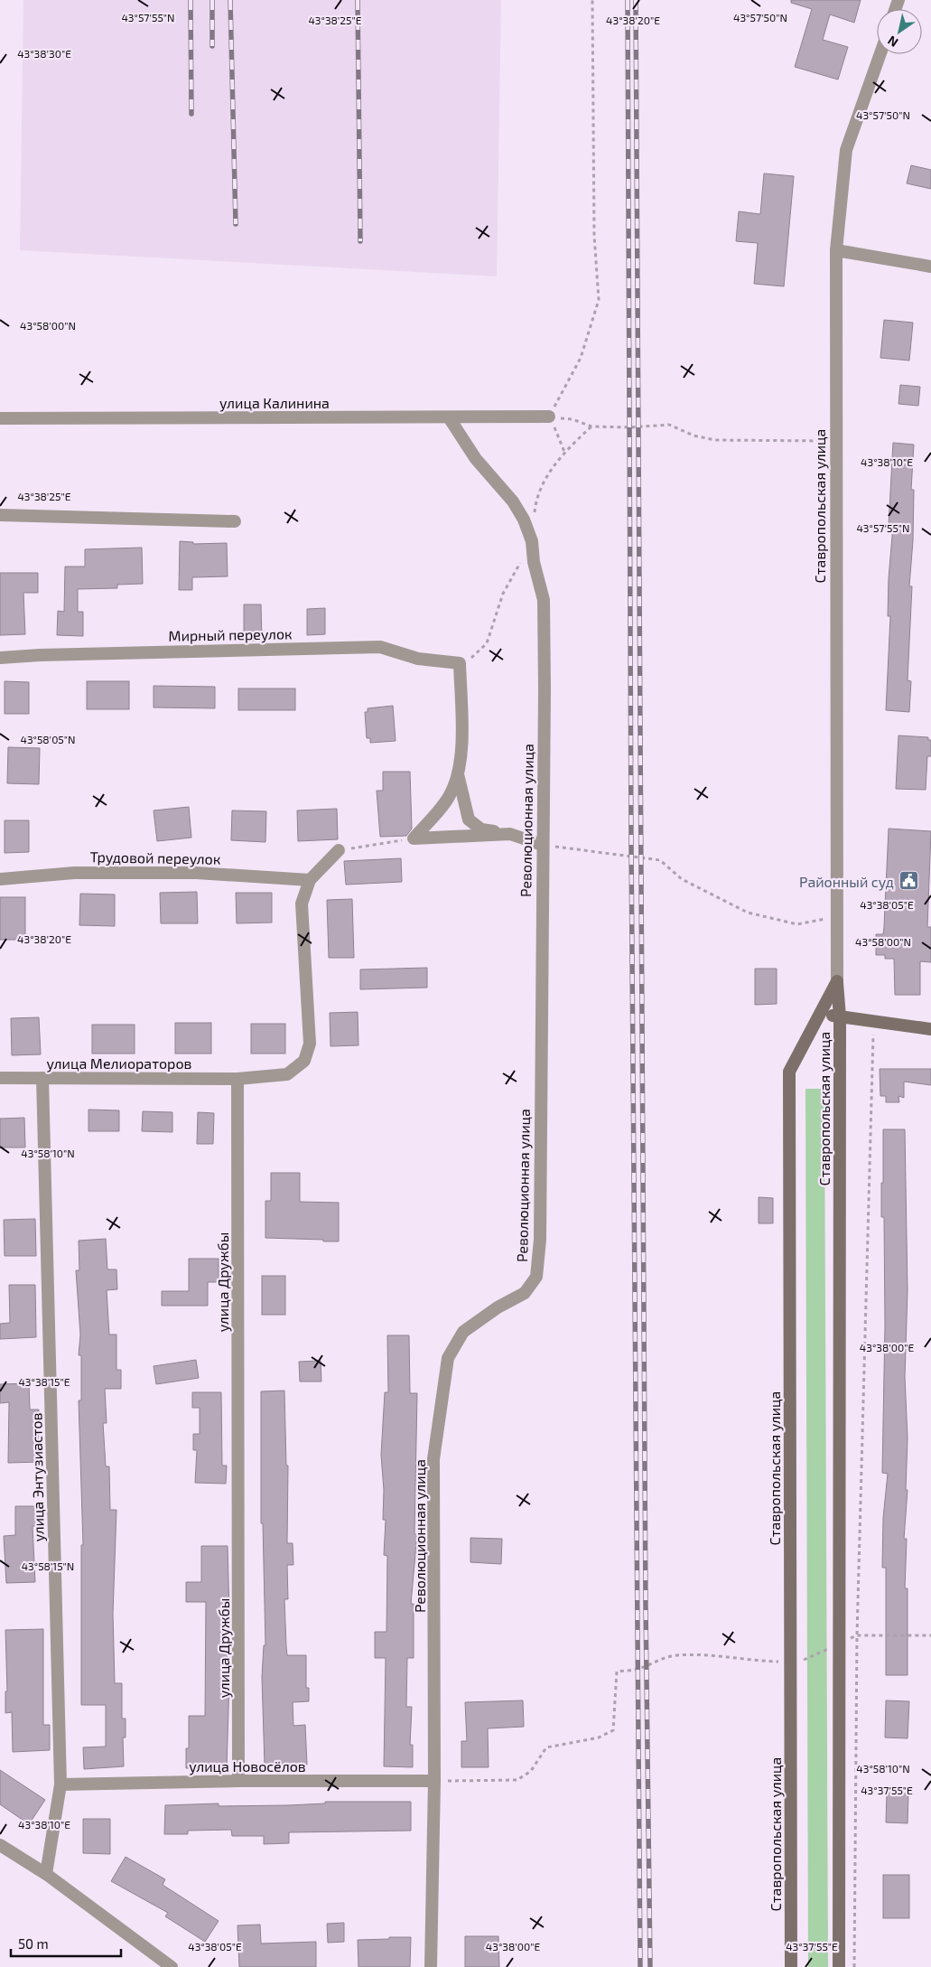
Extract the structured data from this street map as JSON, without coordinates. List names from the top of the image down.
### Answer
{
  "streets": {
    "main road": ["Ставропольская улица"],
    "street": [
      "улица Калинина",
      "Мирный переулок",
      "Революционная улица",
      "Трудовой переулок",
      "улица Мелиораторов",
      "улица Дружбы",
      "улица Энтузиастов",
      "улица Новосёлов"
    ]
  },
  "crossings": [
    ["улица Калинина", "Революционная улица"],
    ["Революционная улица", "улица Новосёлов"],
    ["улица Мелиораторов", "улица Дружбы"],
    ["улица Мелиораторов", "улица Энтузиастов"],
    ["улица Дружбы", "улица Новосёлов"],
    ["улица Энтузиастов", "улица Новосёлов"]
  ],
  "places": {
    "public building": ["Районный суд"]
  },
  "scale_bar": "50 m",
  "north": "bottom left",
  "coordinates": [
    "43°57'55\"N",
    "43°57'50\"N",
    "43°38'25\"E",
    "43°38'20\"E",
    "43°38'30\"E",
    "43°58'00\"N",
    "43°38'10\"E",
    "43°58'05\"N",
    "43°38'05\"E",
    "43°58'10\"N",
    "43°38'00\"E",
    "43°38'15\"E",
    "43°58'15\"N",
    "43°37'55\"E"
  ]
}
